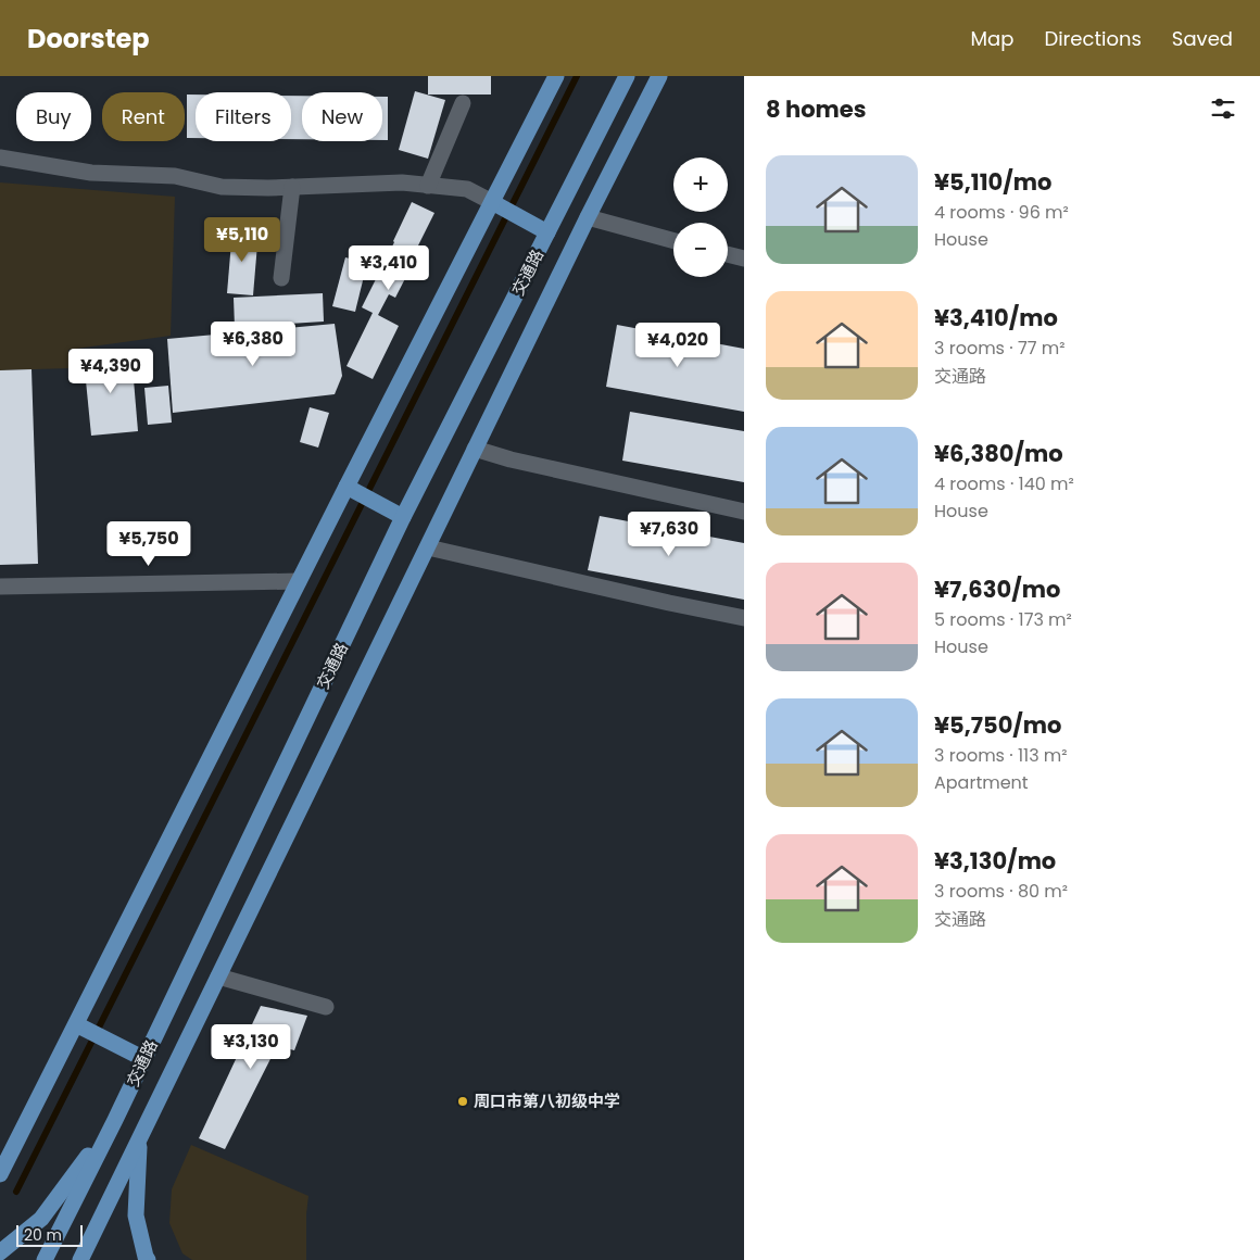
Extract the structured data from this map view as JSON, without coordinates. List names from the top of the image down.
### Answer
{
  "streets": {
    "main road": ["交通路"]
  },
  "places": ["周口市第八初级中学"],
  "scale_bar": "20 m",
  "page": {
    "header": "Doorstep",
    "nav": ["Map", "Directions", "Saved"],
    "heading": "8 homes",
    "chip": [
      "Buy",
      "Rent",
      "Filters",
      "New"
    ],
    "list": [
      {
        "name": "¥5,110/mo",
        "note": "4 rooms · 96 m² · House"
      },
      {
        "name": "¥3,410/mo",
        "note": "3 rooms · 77 m² · 交通路"
      },
      {
        "name": "¥6,380/mo",
        "note": "4 rooms · 140 m² · House"
      },
      {
        "name": "¥7,630/mo",
        "note": "5 rooms · 173 m² · House"
      },
      {
        "name": "¥5,750/mo",
        "note": "3 rooms · 113 m² · Apartment"
      },
      {
        "name": "¥3,130/mo",
        "note": "3 rooms · 80 m² · 交通路"
      }
    ],
    "map_buttons": ["+", "−"],
    "price": [
      "¥5,110",
      "¥3,410",
      "¥6,380",
      "¥4,020",
      "¥4,390",
      "¥7,630",
      "¥5,750",
      "¥3,130"
    ],
    "scale": "20 m"
  }
}
